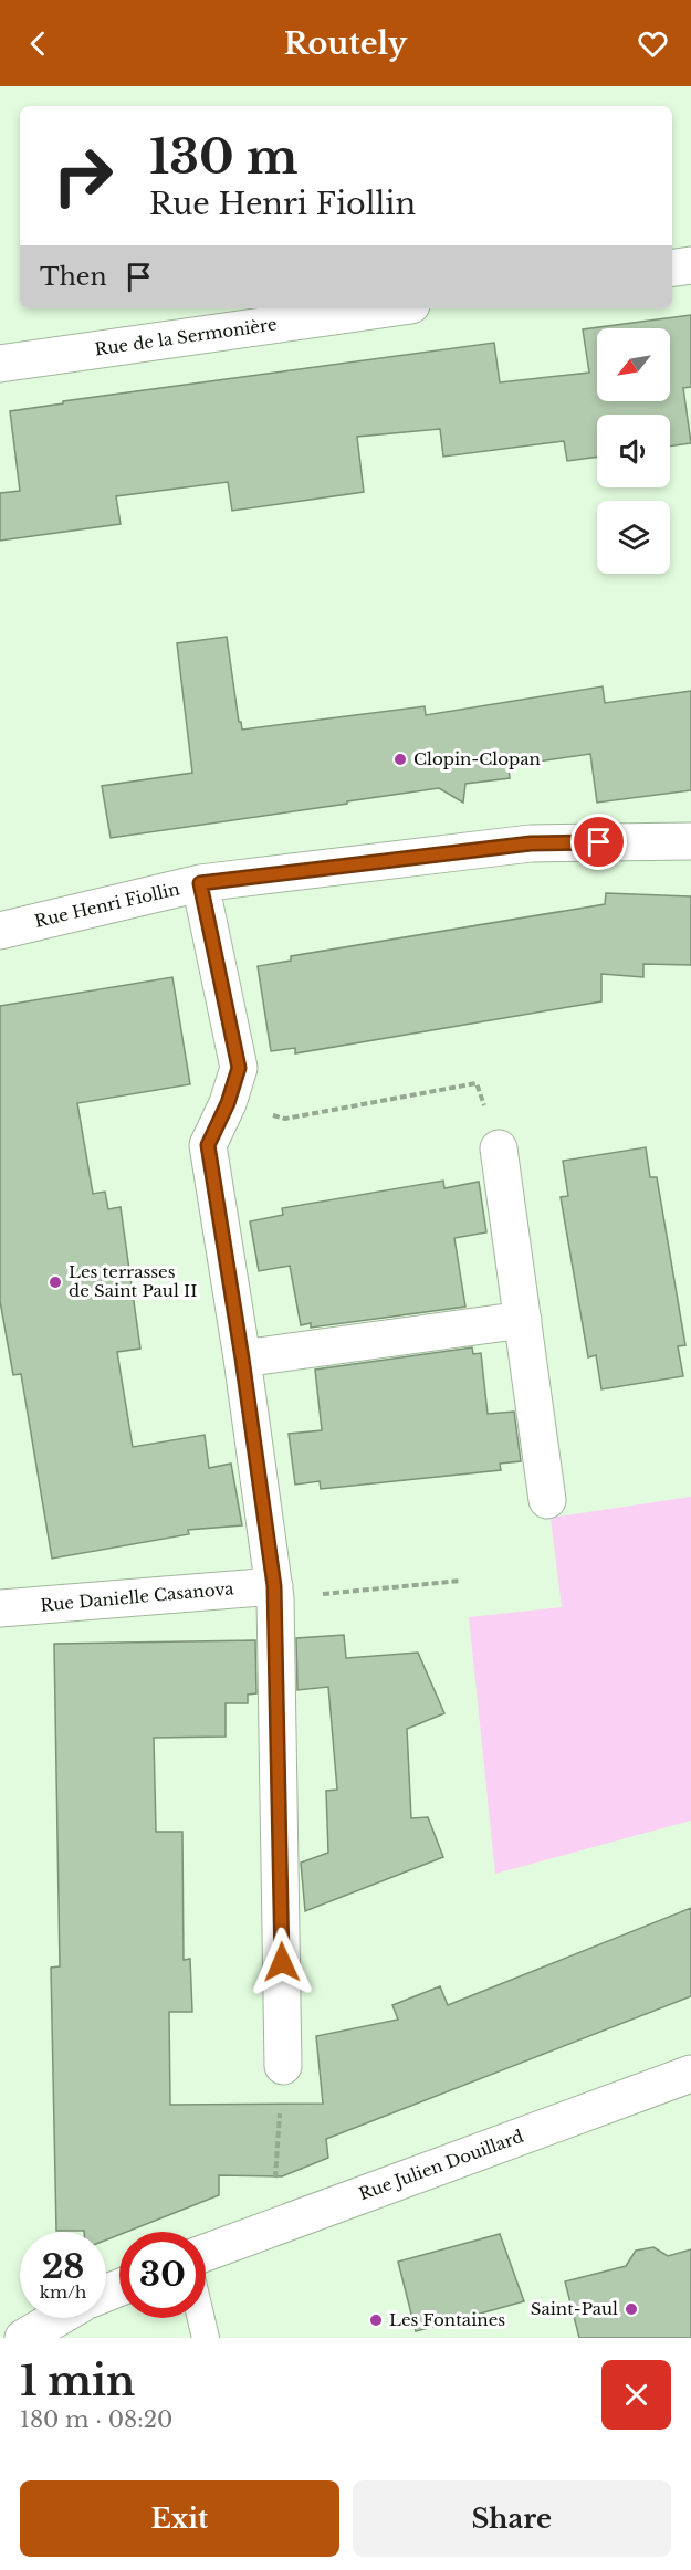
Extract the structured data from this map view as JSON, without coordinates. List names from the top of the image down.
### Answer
{
  "streets": {
    "street": [
      "Rue de la Sermonière",
      "Rue Henri Fiollin",
      "Rue Danielle Casanova",
      "Rue Julien Douillard"
    ]
  },
  "places": [
    "Clopin-Clopan",
    "Les terrasses de Saint Paul II",
    "Saint-Paul",
    "Les Fontaines"
  ],
  "north": "bottom left",
  "page": {
    "header": "Routely",
    "turn": ["130 m", "Rue Henri Fiollin"],
    "then": "Then",
    "speed": "28 km/h",
    "limit": "30",
    "heading": ["1 min", "180 m · 08:20"],
    "buttons": ["Exit", "Share"]
  }
}
